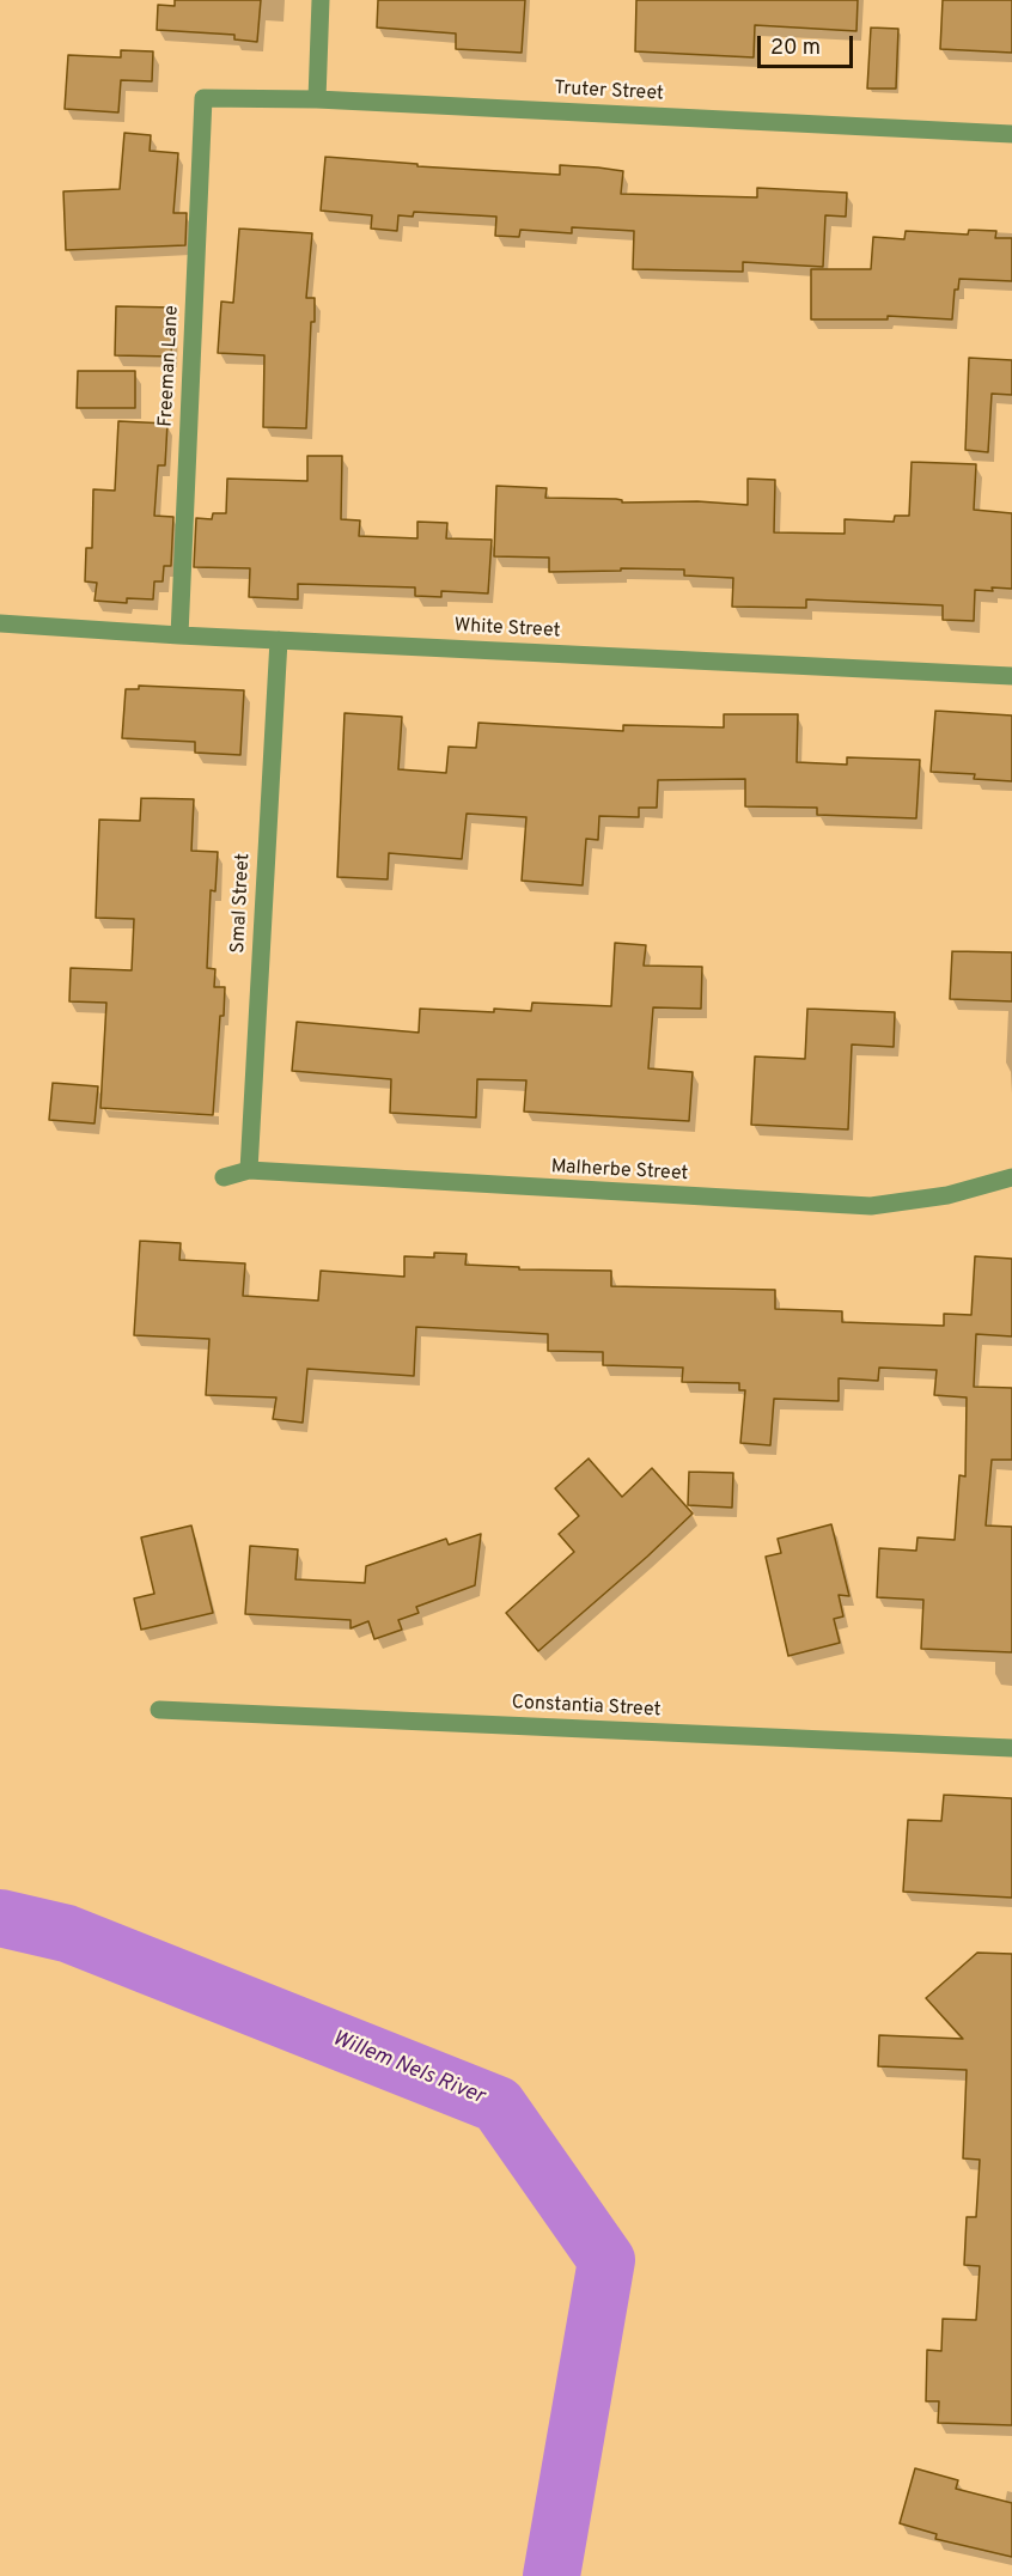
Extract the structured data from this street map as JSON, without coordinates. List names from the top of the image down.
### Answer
{
  "streets": {
    "street": [
      "Truter Street",
      "Freeman Lane",
      "White Street",
      "Smal Street",
      "Malherbe Street",
      "Constantia Street"
    ]
  },
  "crossings": [
    ["Truter Street", "Freeman Lane"],
    ["Freeman Lane", "White Street"],
    ["White Street", "Smal Street"],
    ["Smal Street", "Malherbe Street"]
  ],
  "water": ["Willem Nels River"],
  "scale_bar": "20 m"
}
